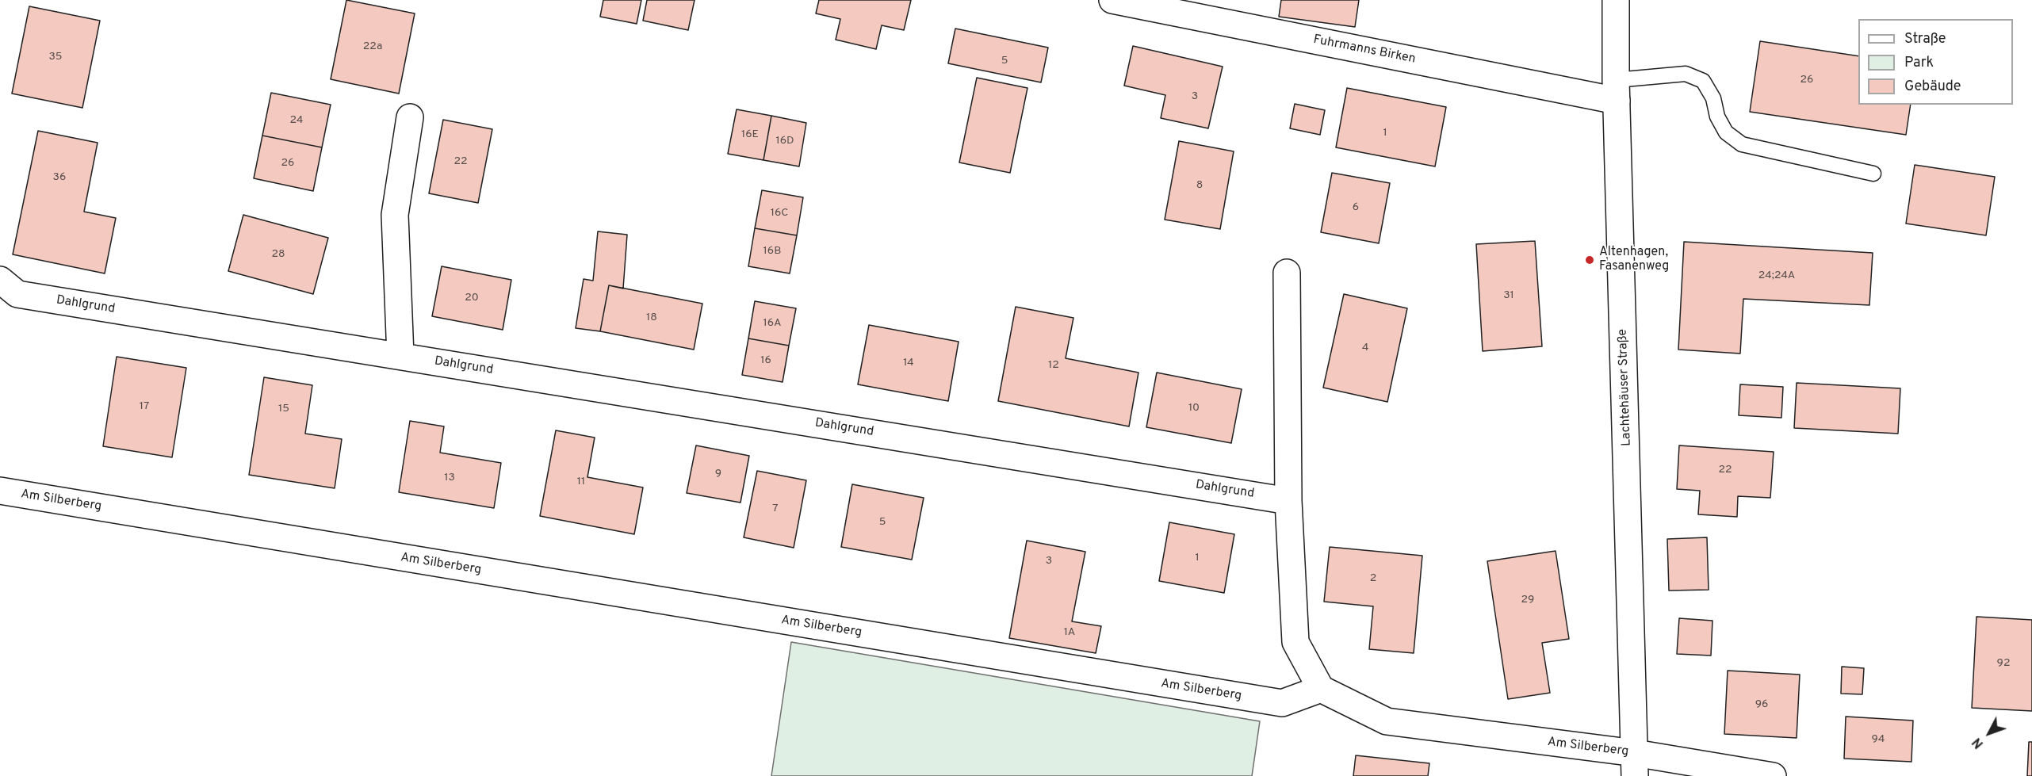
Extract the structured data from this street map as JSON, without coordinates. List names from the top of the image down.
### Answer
{
  "streets": {
    "street": [
      "Fuhrmanns Birken",
      "Dahlgrund",
      "Lachtehäuser Straße",
      "Am Silberberg"
    ]
  },
  "crossings": [
    ["Fuhrmanns Birken", "Lachtehäuser Straße"],
    ["Lachtehäuser Straße", "Am Silberberg"]
  ],
  "places": ["Altenhagen, Fasanenweg"],
  "house_numbers": [
    "22a",
    "35",
    "5",
    "26",
    "3",
    "24",
    "1",
    "16E",
    "16D",
    "22",
    "26",
    "36",
    "8",
    "6",
    "16C",
    "16B",
    "28",
    "24;24A",
    "31",
    "20",
    "18",
    "16A",
    "4",
    "16",
    "14",
    "12",
    "17",
    "10",
    "15",
    "22",
    "9",
    "13",
    "11",
    "7",
    "5",
    "1",
    "3",
    "2",
    "29",
    "1A",
    "92",
    "96",
    "94"
  ],
  "legend": ["Straße", "Park", "Gebäude"],
  "north": "bottom left"
}
